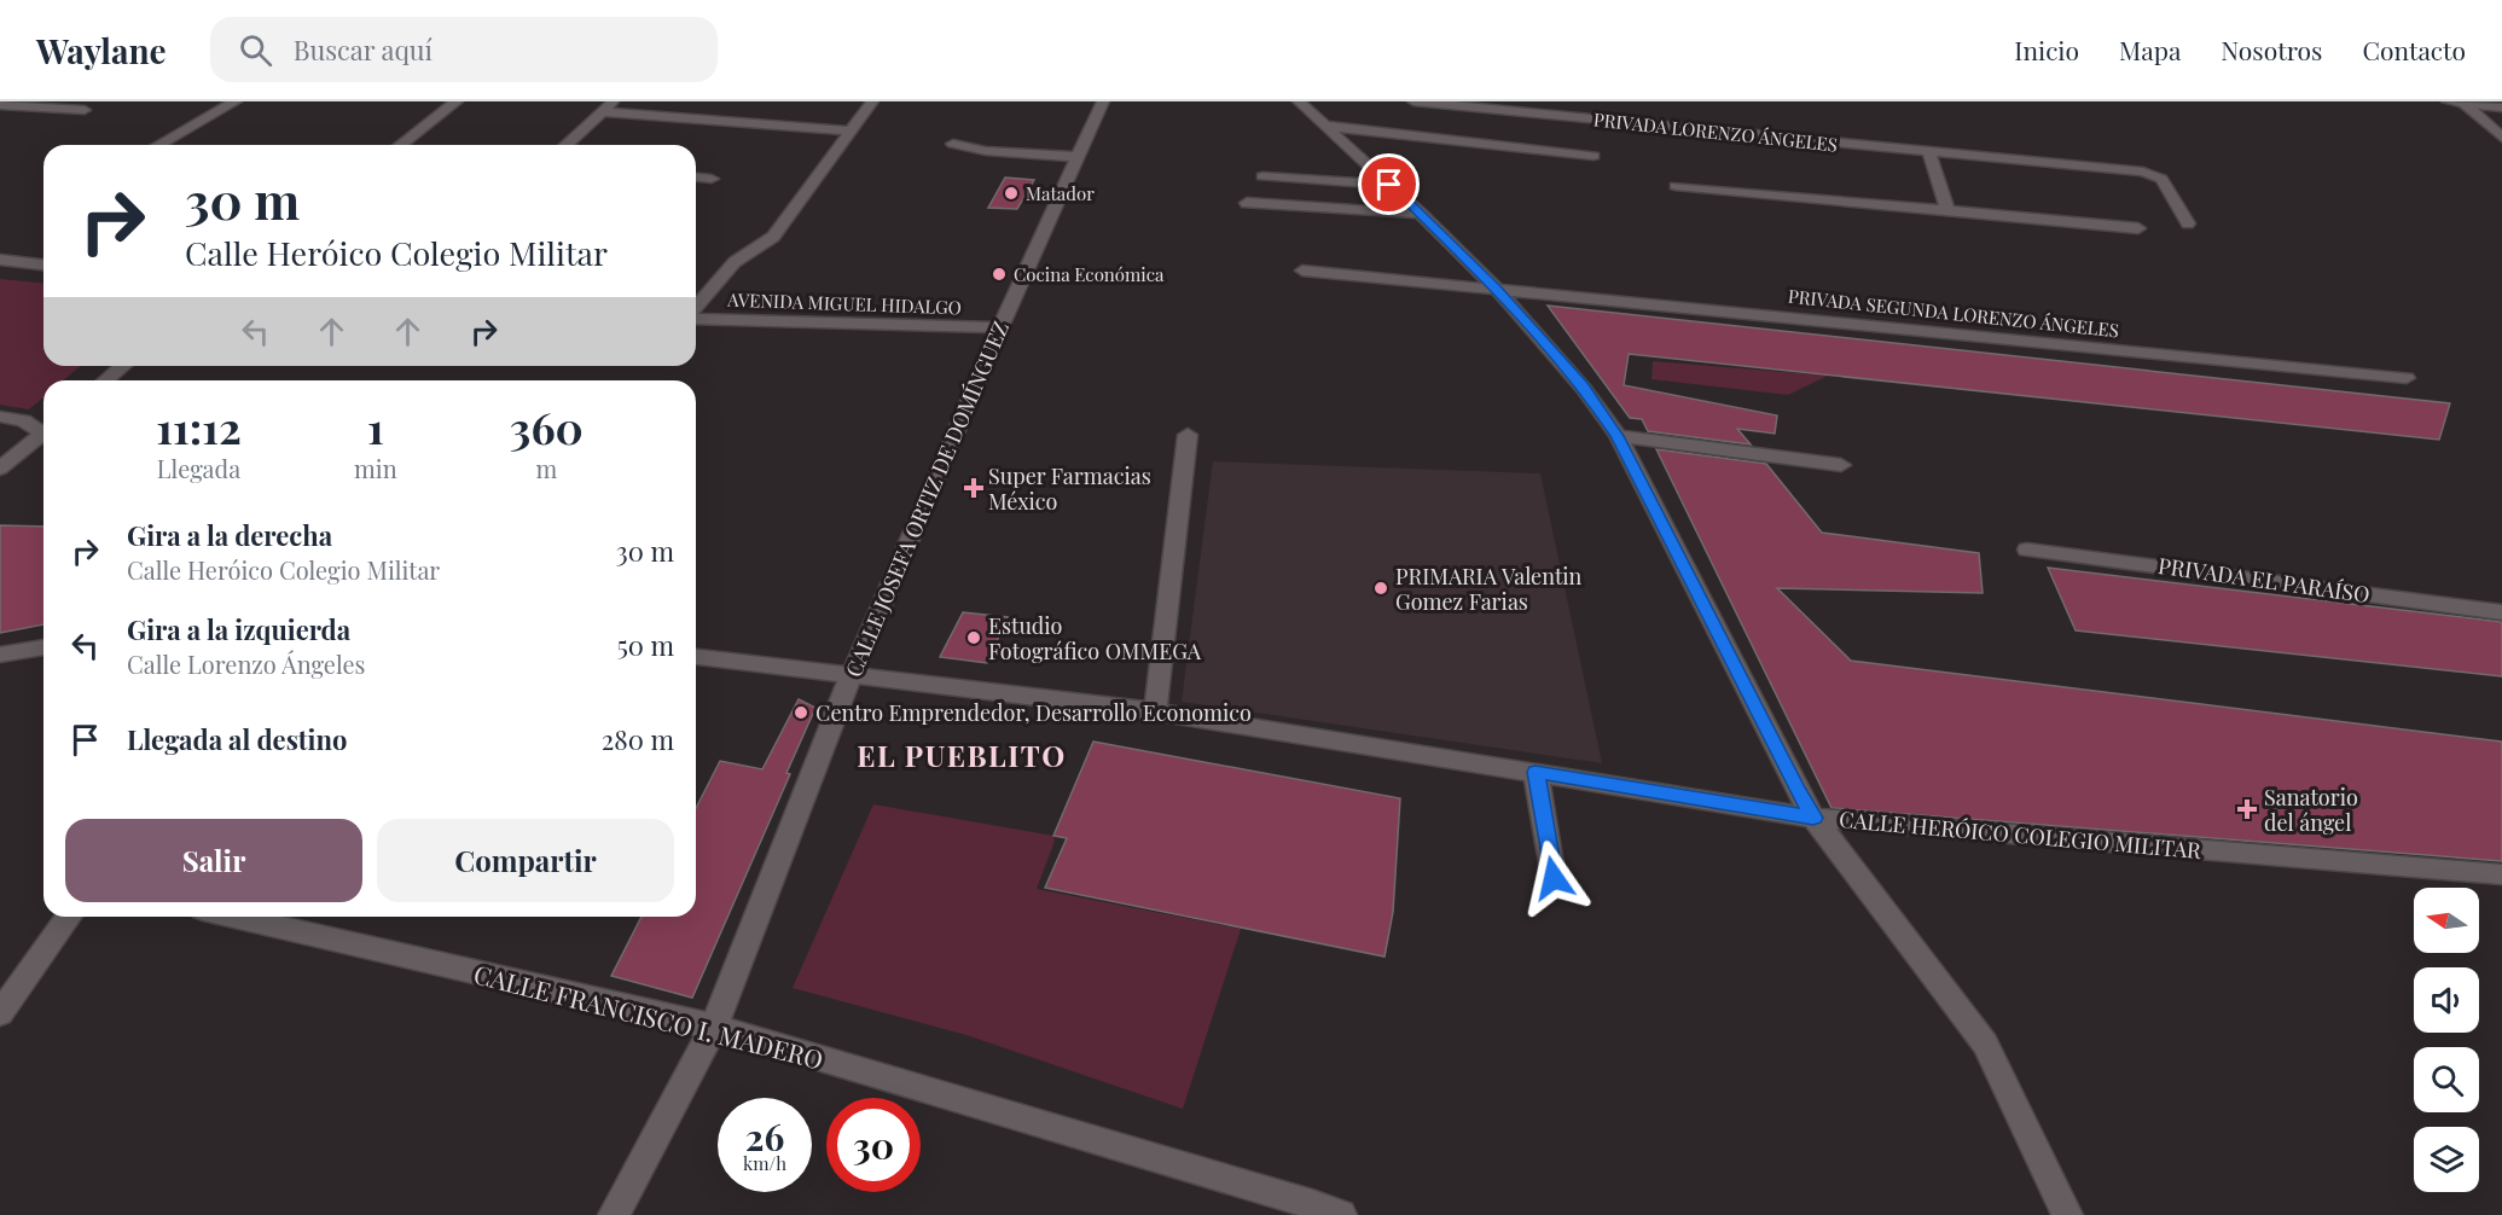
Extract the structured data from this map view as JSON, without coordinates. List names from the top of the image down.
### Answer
{
  "streets": {
    "street": [
      "PRIVADA LORENZO ÁNGELES",
      "AVENIDA MIGUEL HIDALGO",
      "PRIVADA SEGUNDA LORENZO ÁNGELES",
      "CALLE JOSEFA ORTIZ DE DOMÍNGUEZ",
      "PRIVADA EL PARAÍSO",
      "CALLE HERÓICO COLEGIO MILITAR",
      "CALLE FRANCISCO I. MADERO"
    ]
  },
  "crossings": [
    ["AVENIDA MIGUEL HIDALGO", "CALLE JOSEFA ORTIZ DE DOMÍNGUEZ"],
    ["CALLE JOSEFA ORTIZ DE DOMÍNGUEZ", "CALLE HERÓICO COLEGIO MILITAR"],
    ["CALLE JOSEFA ORTIZ DE DOMÍNGUEZ", "CALLE FRANCISCO I. MADERO"]
  ],
  "districts": ["EL PUEBLITO"],
  "places": {
    "other": [
      "Matador",
      "Cocina Económica",
      "PRIMARIA Valentin Gomez Farias",
      "Estudio Fotográfico OMMEGA",
      "Centro Emprendedor, Desarrollo Economico"
    ],
    "health": ["Super Farmacias México", "Sanatorio del ángel"]
  },
  "north": "left",
  "page": {
    "header": "Waylane",
    "search": "Buscar aquí",
    "nav": [
      "Inicio",
      "Mapa",
      "Nosotros",
      "Contacto"
    ],
    "turn": ["30 m", "Calle Heróico Colegio Militar"],
    "eta": [
      "11:12",
      "Llegada",
      "1",
      "min",
      "360",
      "m"
    ],
    "list": [
      {
        "name": "Gira a la derecha",
        "note": "Calle Heróico Colegio Militar",
        "value": "30 m"
      },
      {
        "name": "Gira a la izquierda",
        "note": "Calle Lorenzo Ángeles",
        "value": "50 m"
      },
      {
        "name": "Llegada al destino",
        "value": "280 m"
      }
    ],
    "buttons": ["Salir", "Compartir"],
    "speed": "26 km/h",
    "limit": "30"
  }
}
